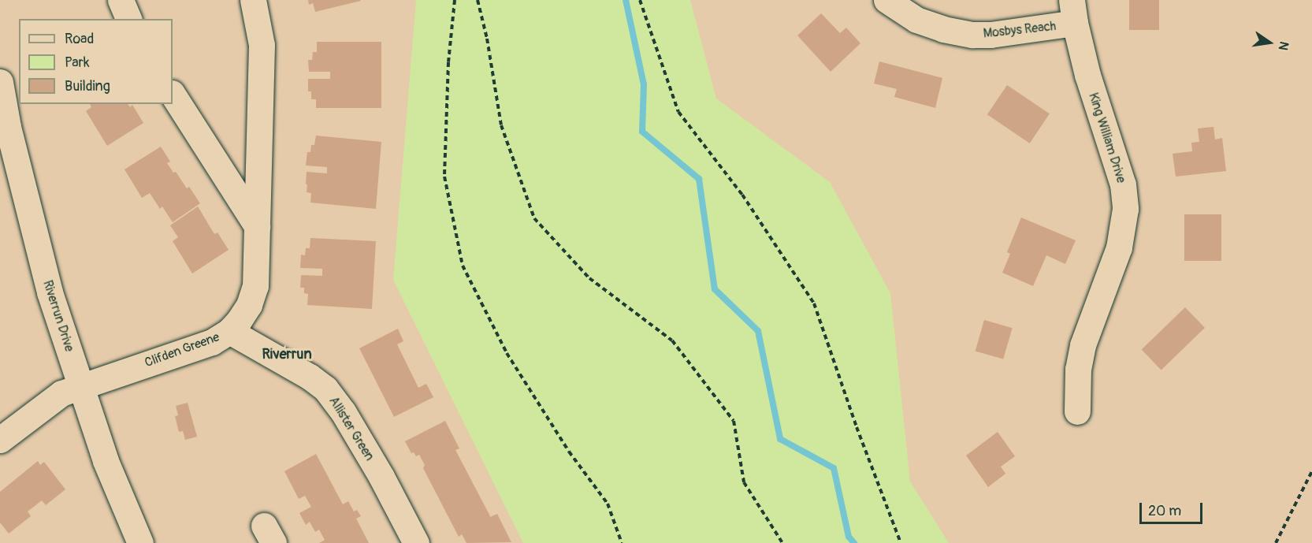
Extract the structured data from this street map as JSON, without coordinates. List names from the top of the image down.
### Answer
{
  "streets": {
    "street": [
      "Mosbys Reach",
      "King William Drive",
      "Riverrun Drive",
      "Clifden Greene",
      "Allister Green"
    ]
  },
  "crossings": [
    ["Mosbys Reach", "King William Drive"],
    ["Riverrun Drive", "Clifden Greene"],
    ["Clifden Greene", "Allister Green"]
  ],
  "districts": ["Riverrun"],
  "legend": ["Road", "Park", "Building"],
  "scale_bar": "20 m",
  "north": "right"
}
